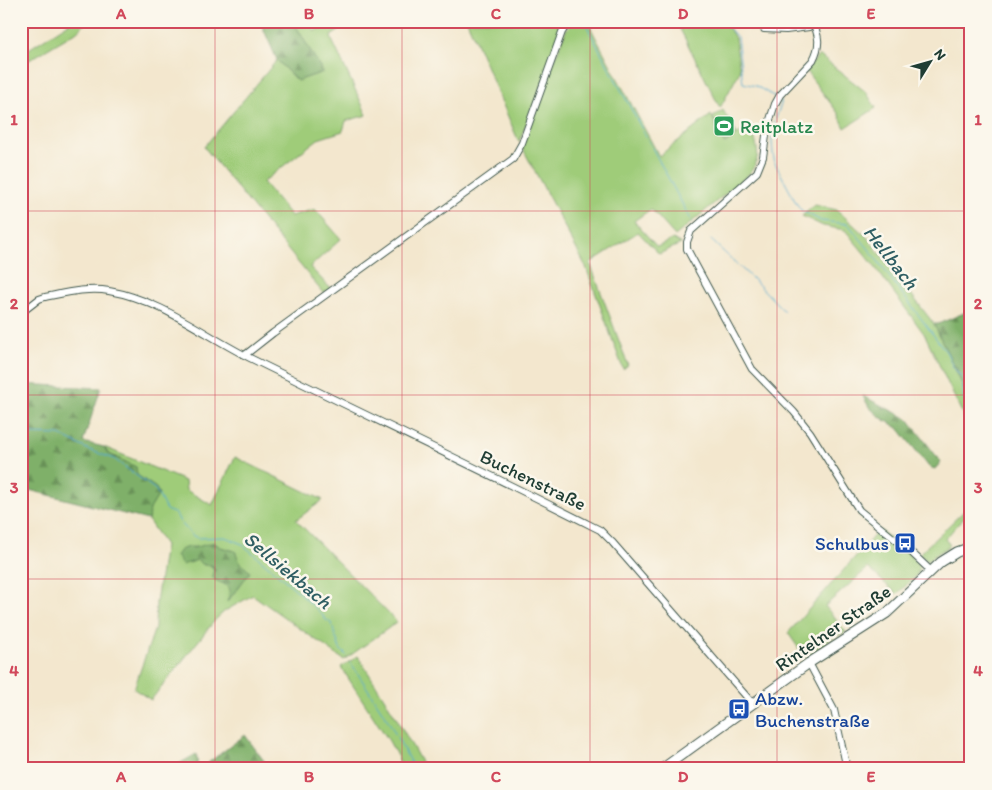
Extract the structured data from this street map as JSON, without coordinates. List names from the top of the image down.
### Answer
{
  "streets": {
    "main road": ["Rintelner Straße"],
    "street": ["Buchenstraße"]
  },
  "crossings": [
    ["Buchenstraße", "Rintelner Straße"]
  ],
  "water": ["Hellbach", "Sellsiekbach"],
  "places": {
    "sports": ["Reitplatz"],
    "bus stop": ["Schulbus", "Abzw. Buchenstraße"]
  },
  "north": "top right",
  "grid": {
    "columns": [
      "A",
      "B",
      "C",
      "D",
      "E"
    ],
    "rows": [
      "1",
      "2",
      "3",
      "4"
    ]
  }
}
